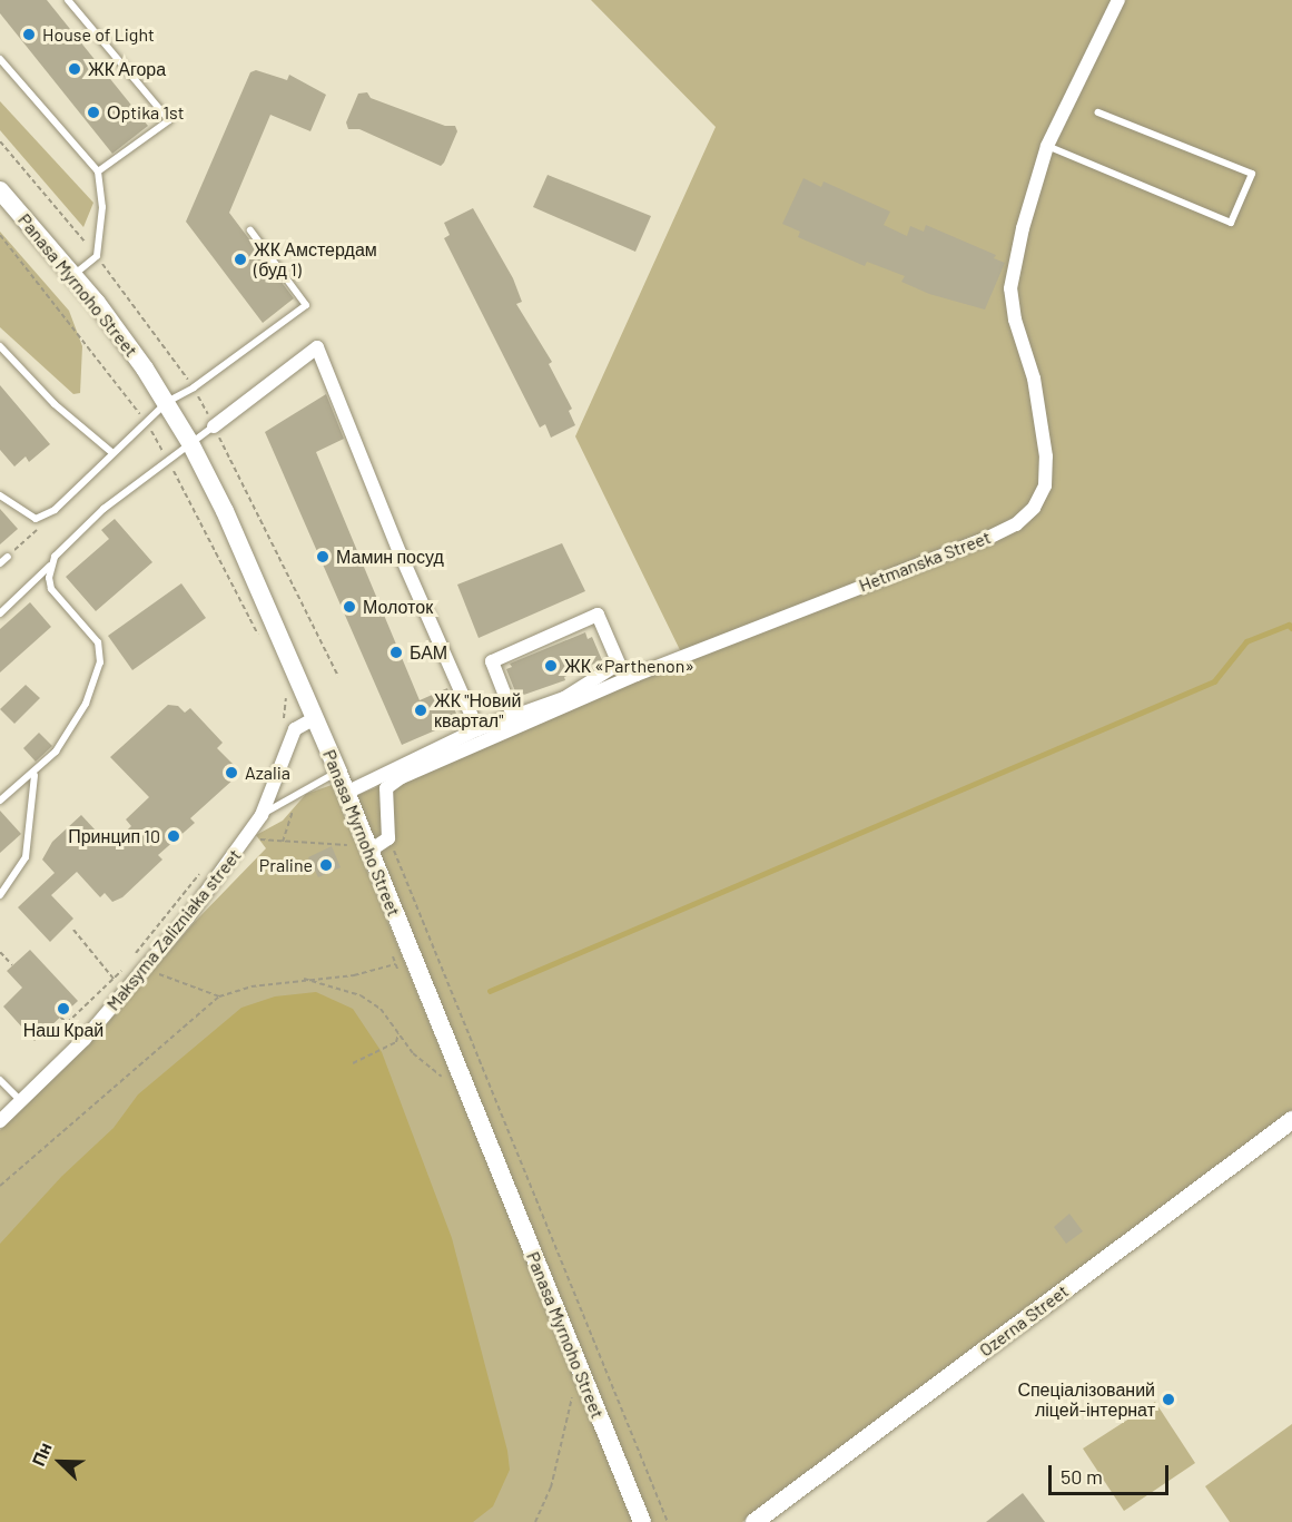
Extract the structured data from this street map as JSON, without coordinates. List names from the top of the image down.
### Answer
{
  "streets": {
    "main road": ["Panasa Myrnoho Street", "Ozerna Street"],
    "street": ["Hetmanska Street", "Maksyma Zalizniaka street"]
  },
  "crossings": [
    ["Panasa Myrnoho Street", "Maksyma Zalizniaka street"]
  ],
  "places": [
    "House of Light",
    "ЖК Агора",
    "Оptika 1st",
    "ЖК Амстердам (буд 1)",
    "Мамин посуд",
    "Молоток",
    "БАМ",
    "ЖК «Parthenon»",
    "ЖК \"Новий квартал\"",
    "Azalia",
    "Принцип 10",
    "Praline",
    "Наш Край",
    "Спеціалізований ліцей-інтернат"
  ],
  "scale_bar": "50 m",
  "north": "top left"
}
